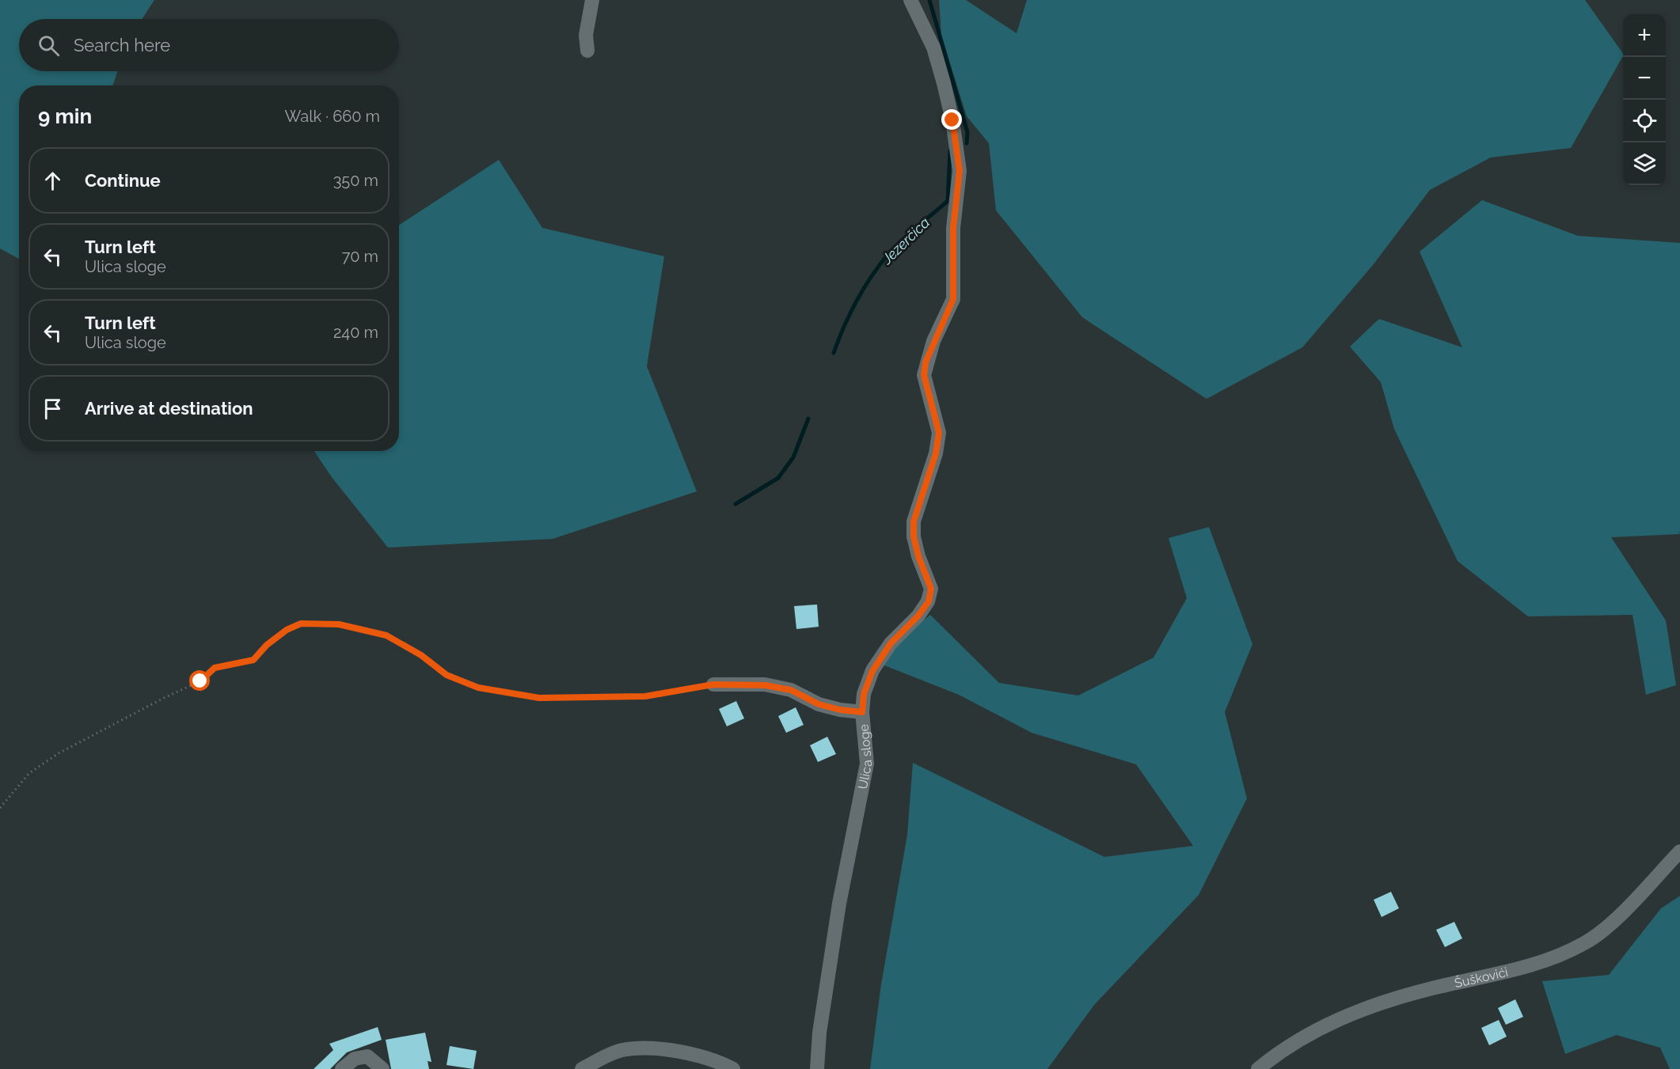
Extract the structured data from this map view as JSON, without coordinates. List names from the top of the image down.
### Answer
{
  "streets": {
    "street": ["Ulica sloge", "Šuškovići"]
  },
  "water": ["Jezerčica"],
  "page": {
    "map_buttons": ["+", "−"],
    "search": "Search here",
    "heading": ["9 min", "Walk · 660 m"],
    "list": [
      ["Continue", "350 m"],
      ["Turn left", "Ulica sloge", "70 m"],
      ["Turn left", "Ulica sloge", "240 m"],
      "Arrive at destination"
    ]
  }
}
